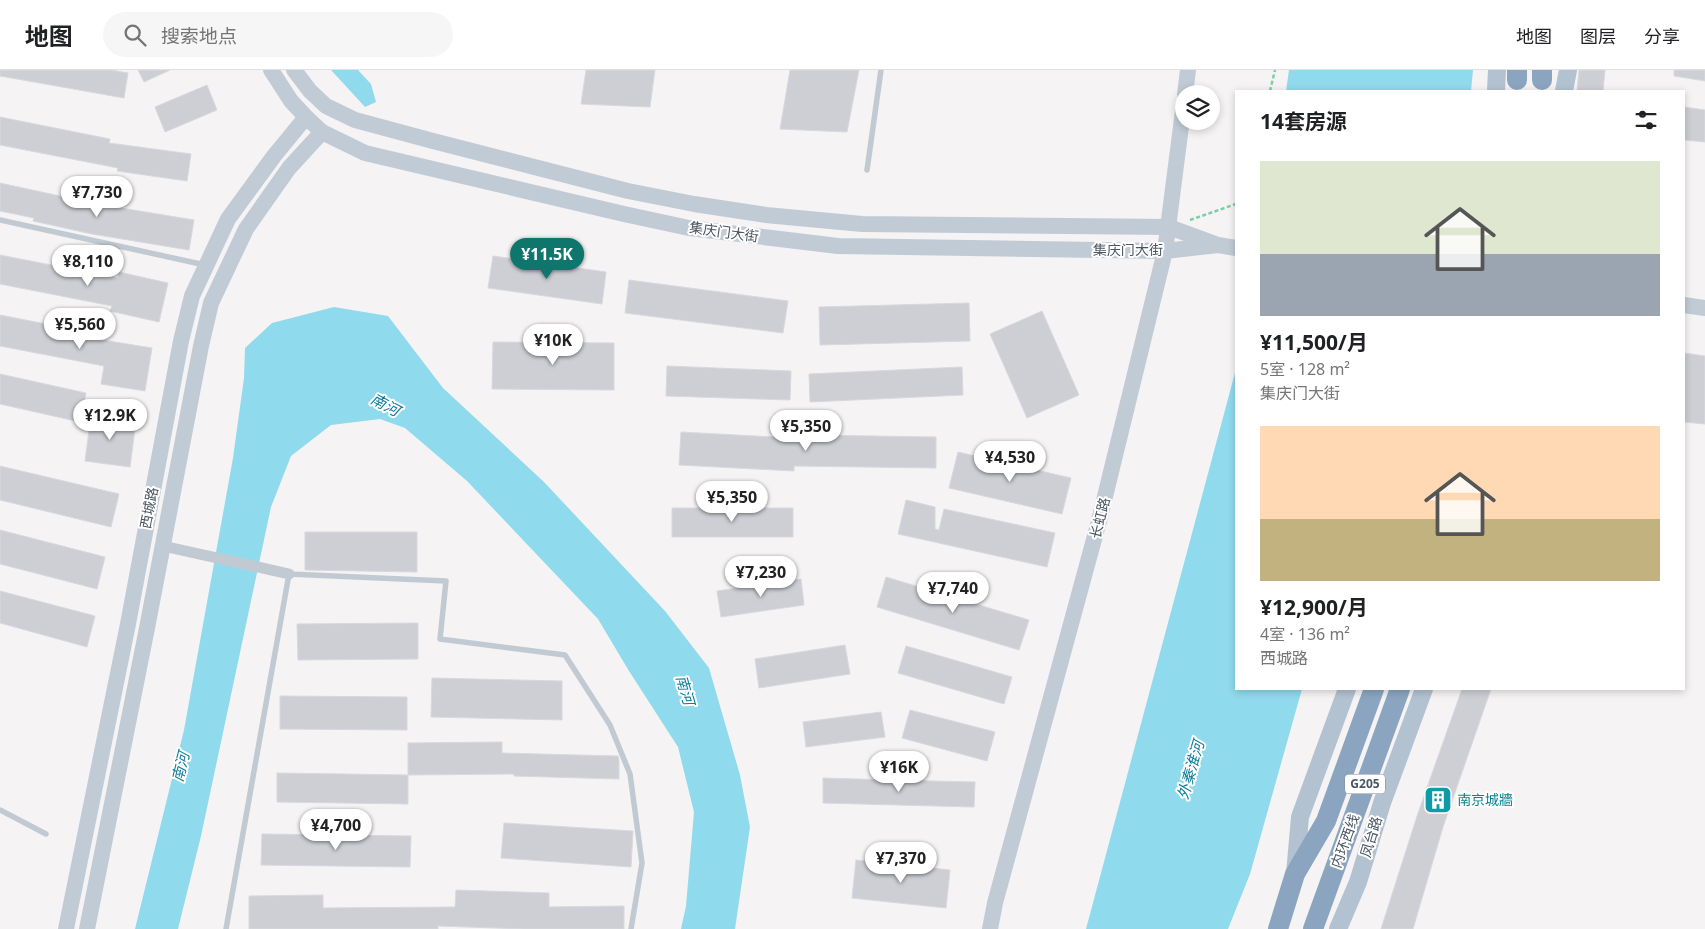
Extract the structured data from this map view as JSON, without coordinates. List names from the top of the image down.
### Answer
{
  "streets": {
    "highway": ["G205", "内环西线"],
    "main road": [
      "集庆门大街",
      "西城路",
      "长虹路",
      "凤台路"
    ]
  },
  "crossings": [
    ["集庆门大街", "西城路"],
    ["集庆门大街", "长虹路"]
  ],
  "water": ["南河", "外秦淮河"],
  "places": {
    "building": ["南京城牆"]
  },
  "page": {
    "header": "地图",
    "search": "搜索地点",
    "nav": ["地图", "图层", "分享"],
    "heading": "14套房源",
    "list": [
      {
        "name": "¥11,500/月",
        "note": "5室 · 128 m² · 集庆门大街"
      },
      {
        "name": "¥12,900/月",
        "note": "4室 · 136 m² · 西城路"
      }
    ],
    "price": [
      "¥7,730",
      "¥11.5K",
      "¥8,110",
      "¥5,560",
      "¥10K",
      "¥12.9K",
      "¥5,350",
      "¥4,530",
      "¥5,350",
      "¥7,230",
      "¥7,740",
      "¥16K",
      "¥4,700",
      "¥7,370"
    ]
  }
}
